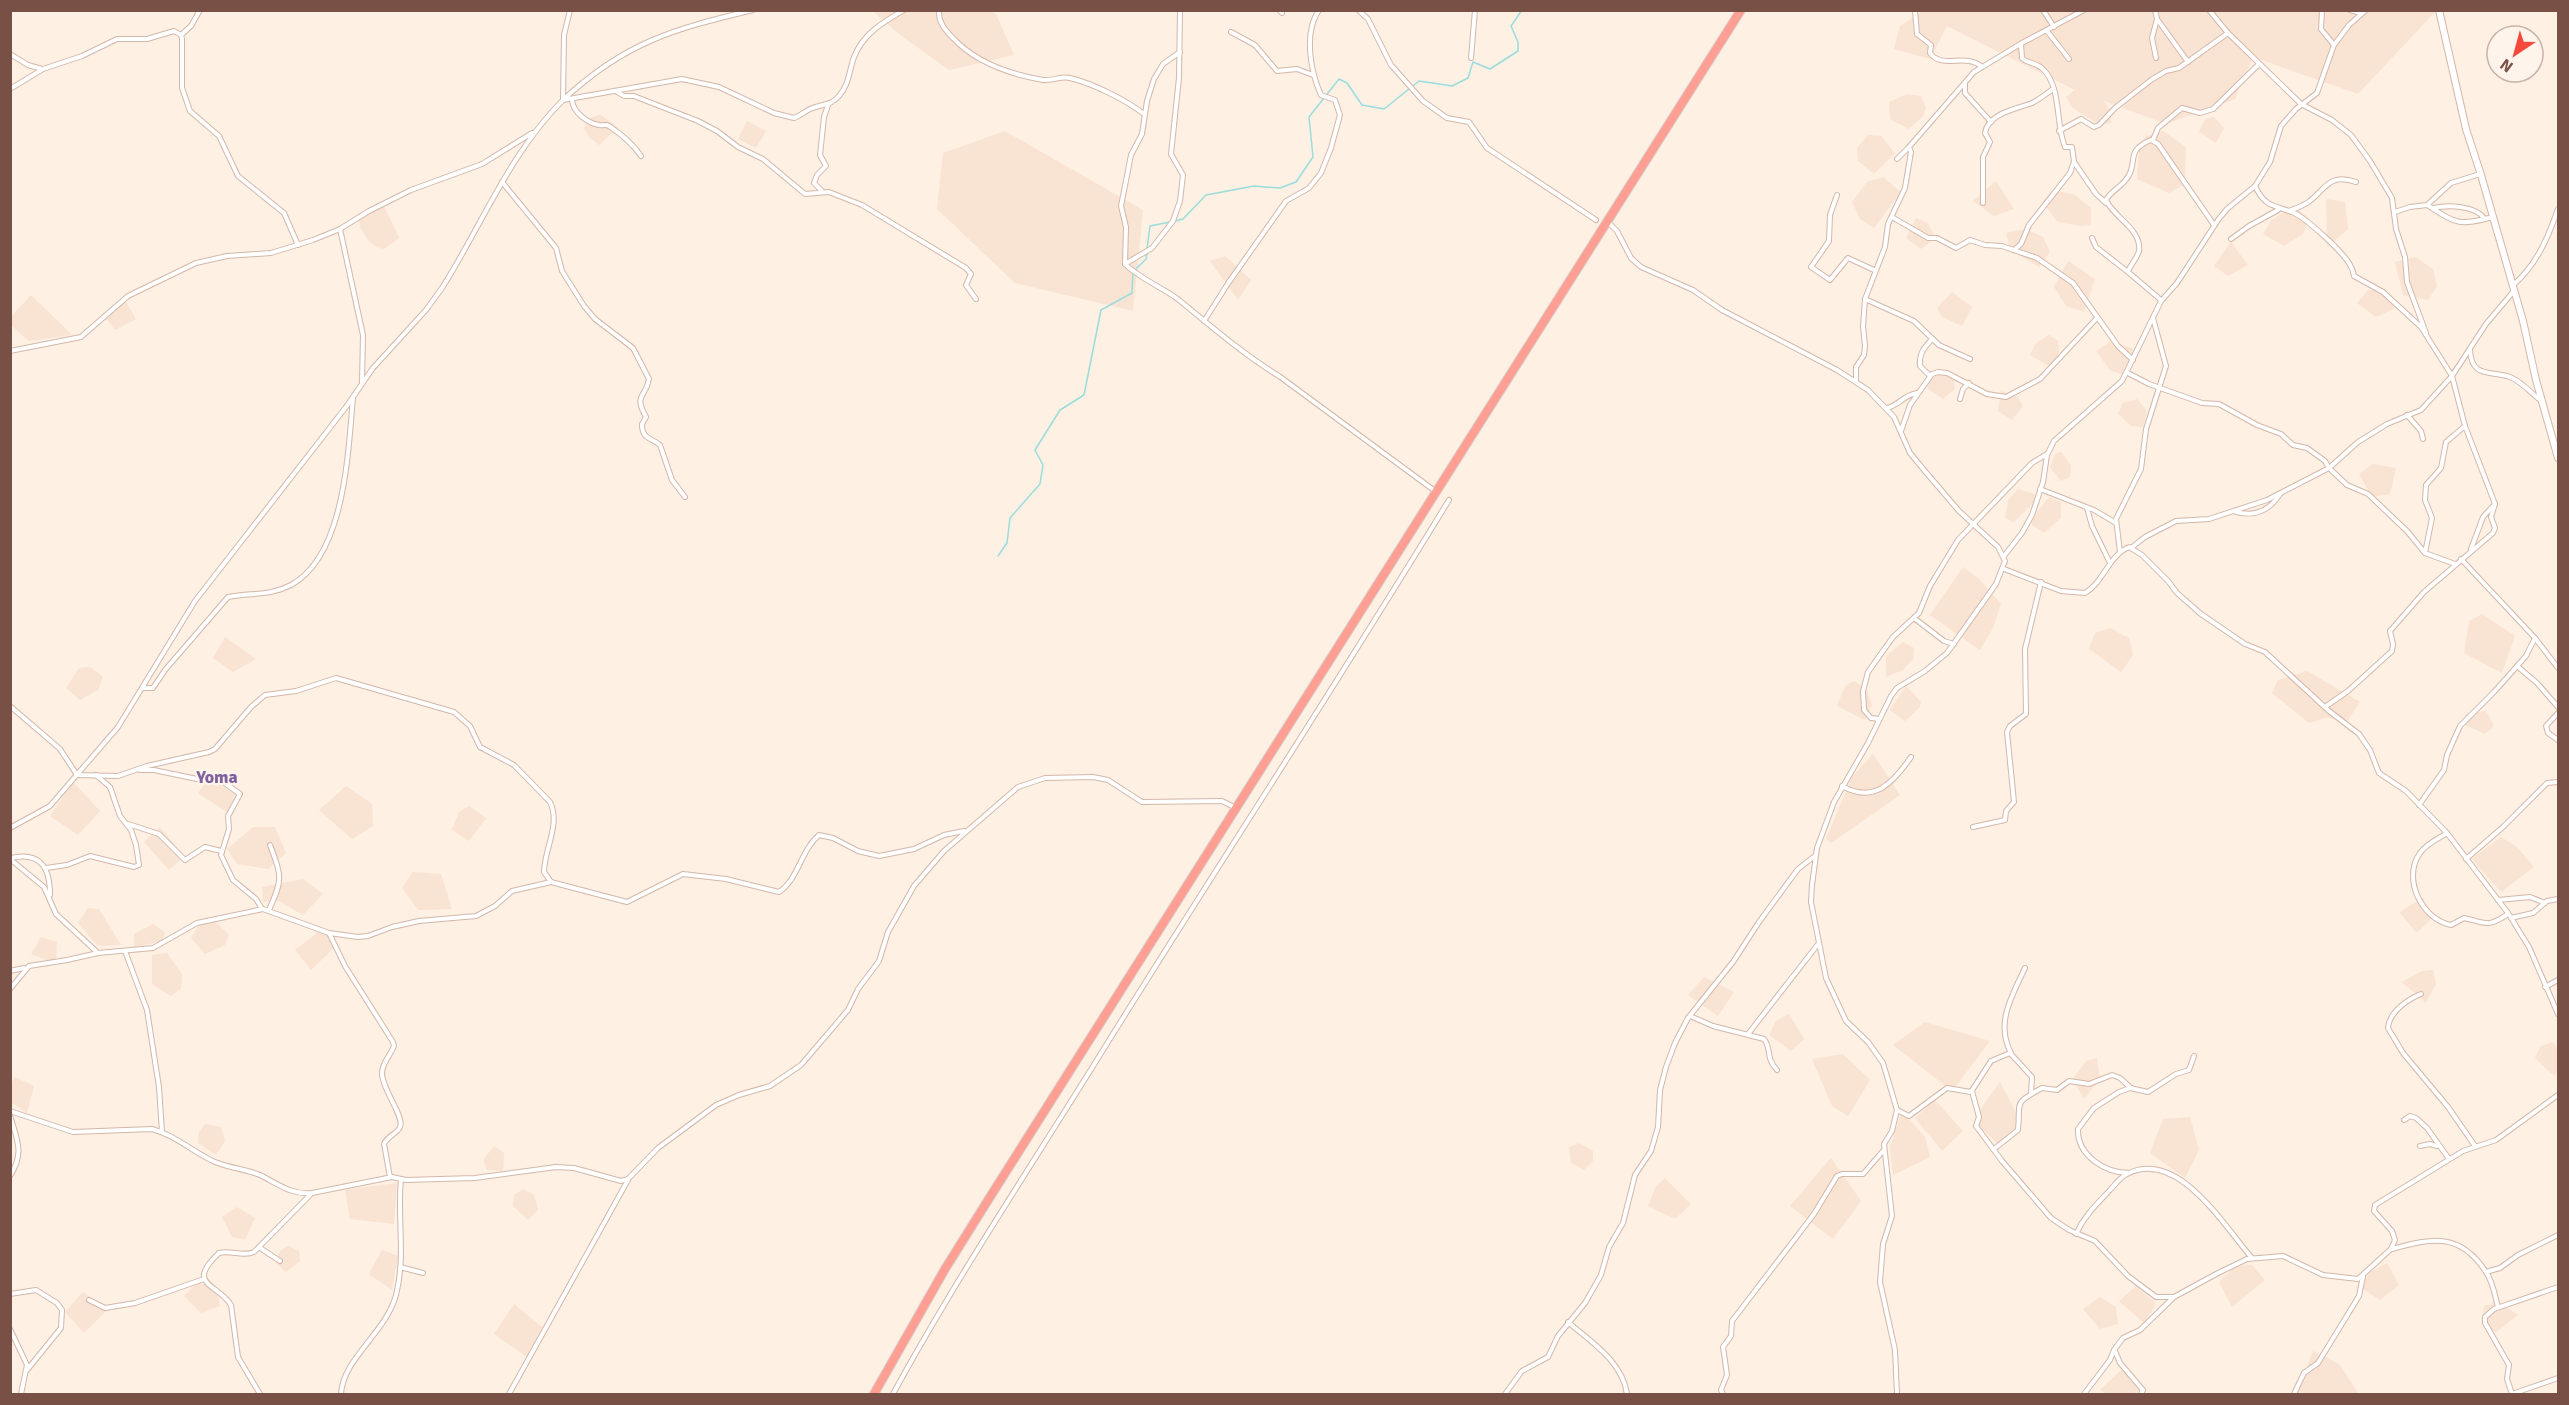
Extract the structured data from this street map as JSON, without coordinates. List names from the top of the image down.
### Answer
{
  "districts": ["Yoma"],
  "north": "bottom left"
}
